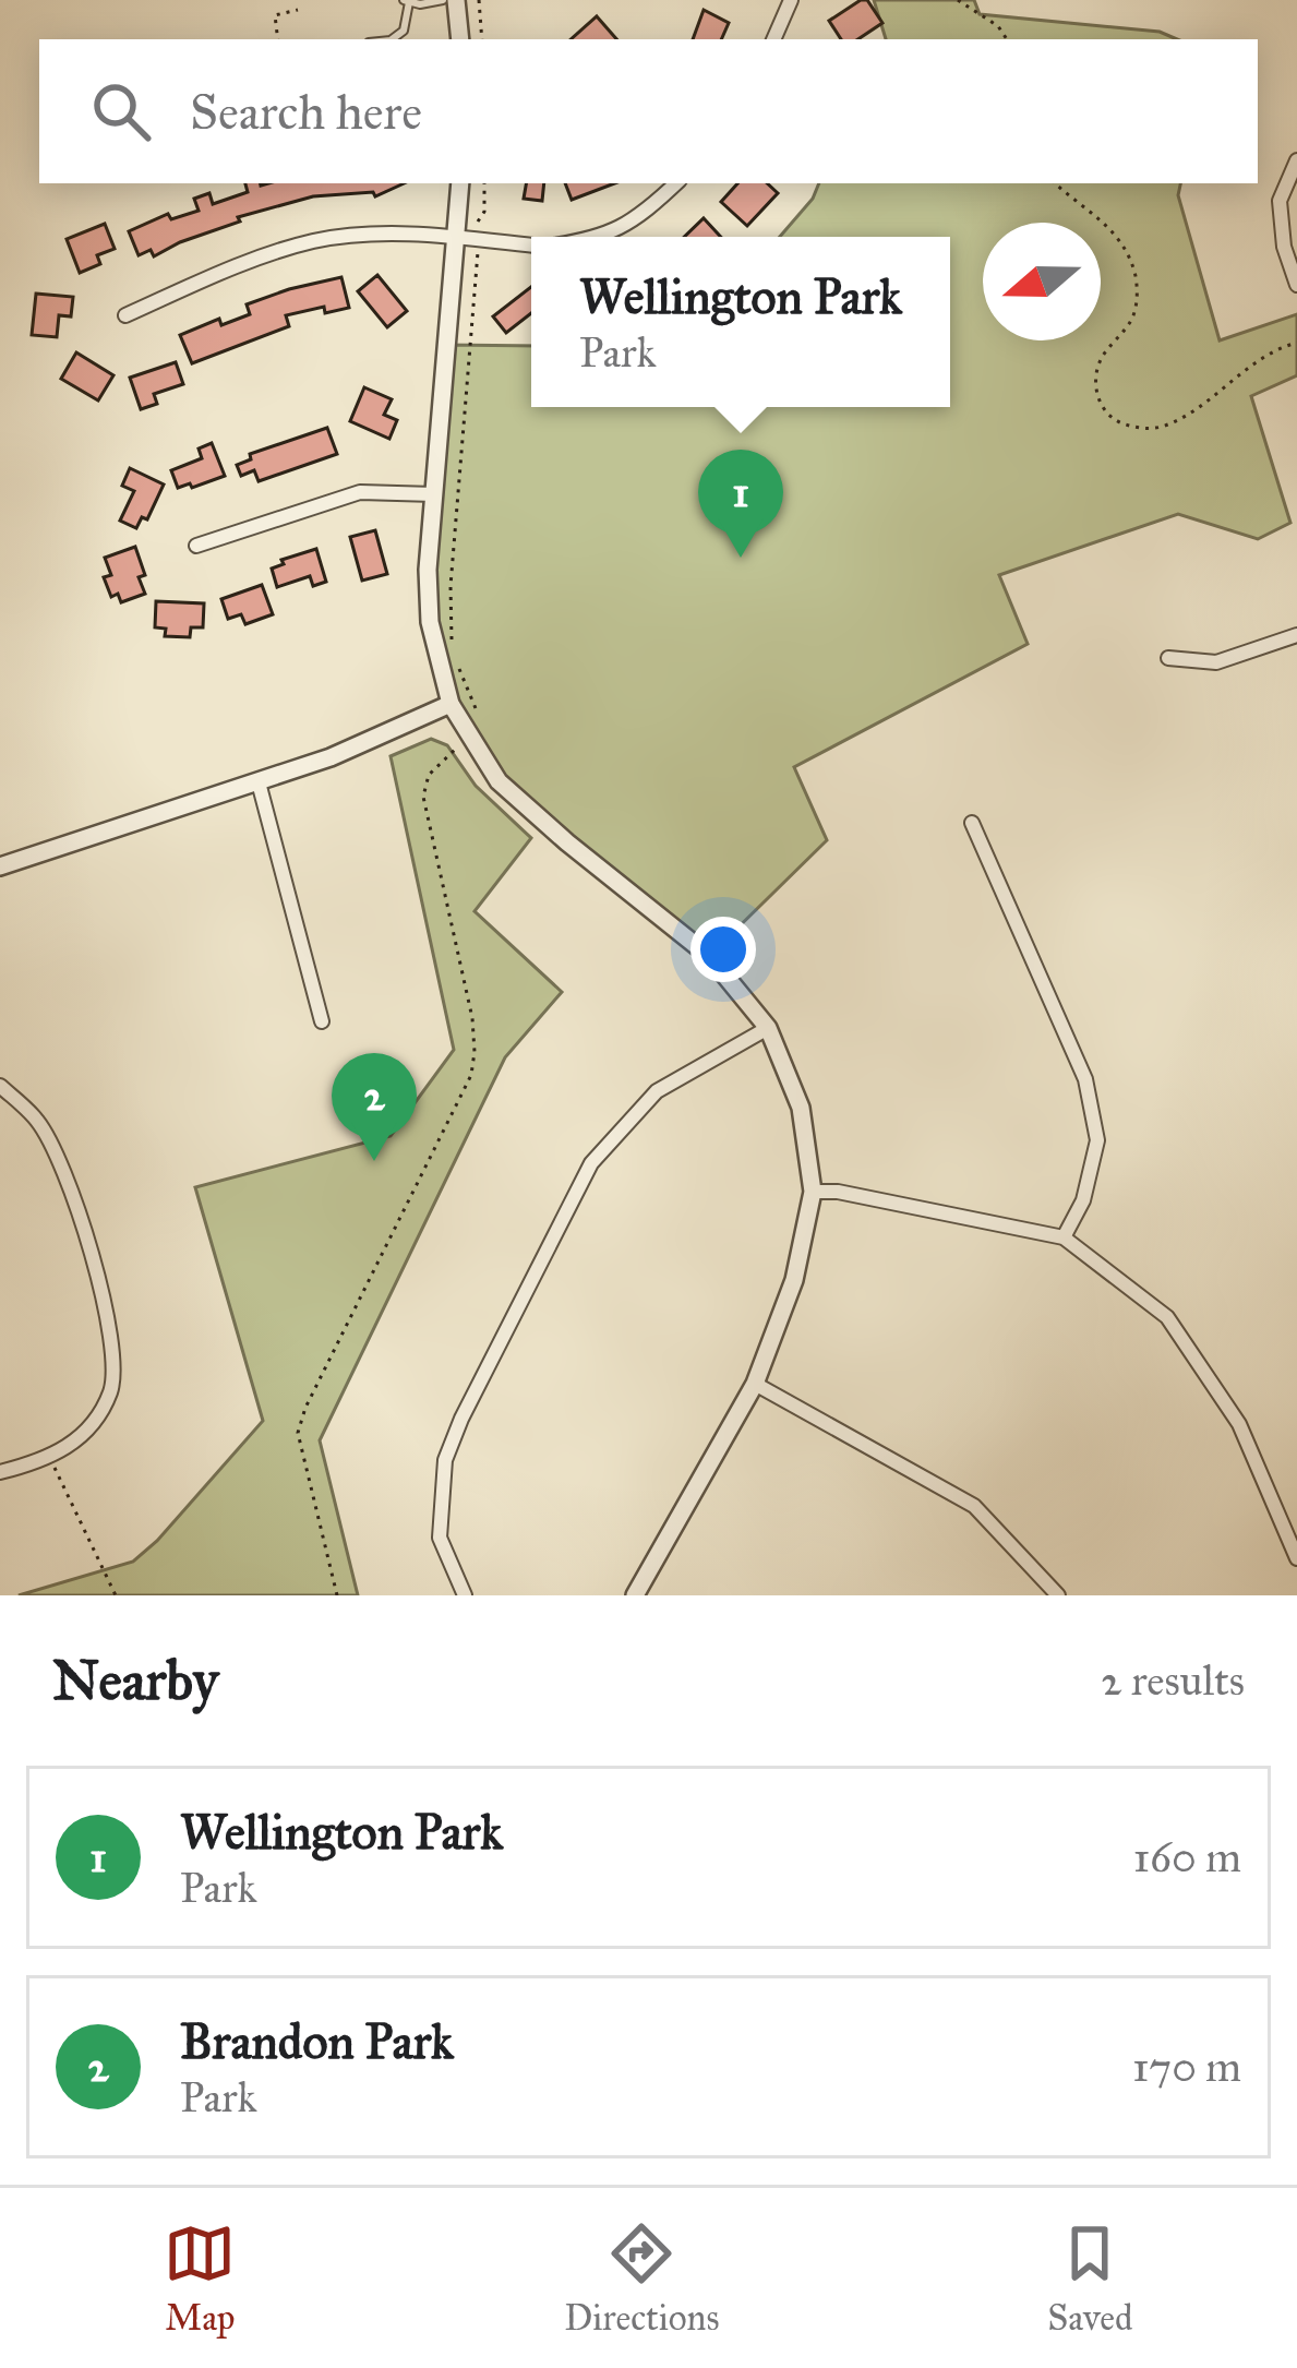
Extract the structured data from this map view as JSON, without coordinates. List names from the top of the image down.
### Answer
{
  "north": "left",
  "page": {
    "search": "Search here",
    "popup": ["Wellington Park", "Park"],
    "pins": ["1", "2"],
    "heading": ["Nearby", "2 results"],
    "list": [
      {
        "mark": "1",
        "name": "Wellington Park",
        "note": "Park",
        "value": "160 m"
      },
      {
        "mark": "2",
        "name": "Brandon Park",
        "note": "Park",
        "value": "170 m"
      }
    ],
    "nav": ["Map", "Directions", "Saved"]
  }
}
